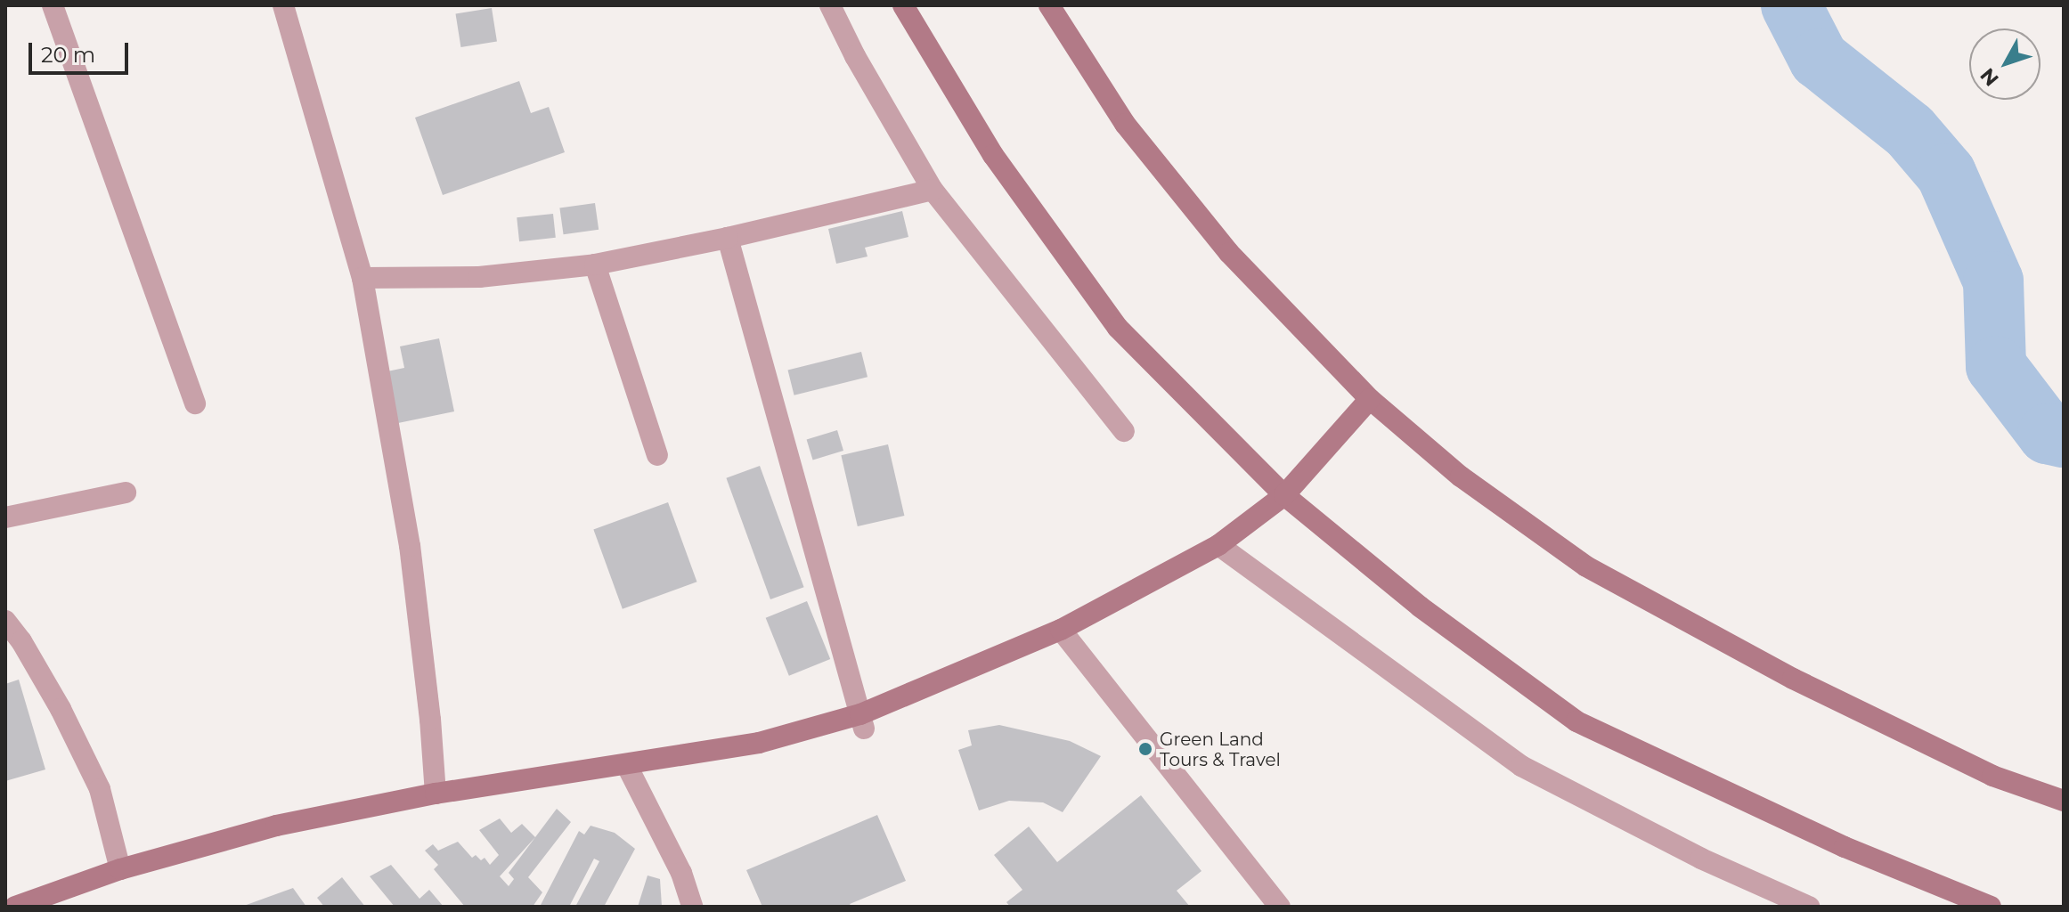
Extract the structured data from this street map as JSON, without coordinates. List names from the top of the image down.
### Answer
{
  "places": ["Green Land Tours & Travel"],
  "scale_bar": "20 m",
  "north": "bottom left"
}
